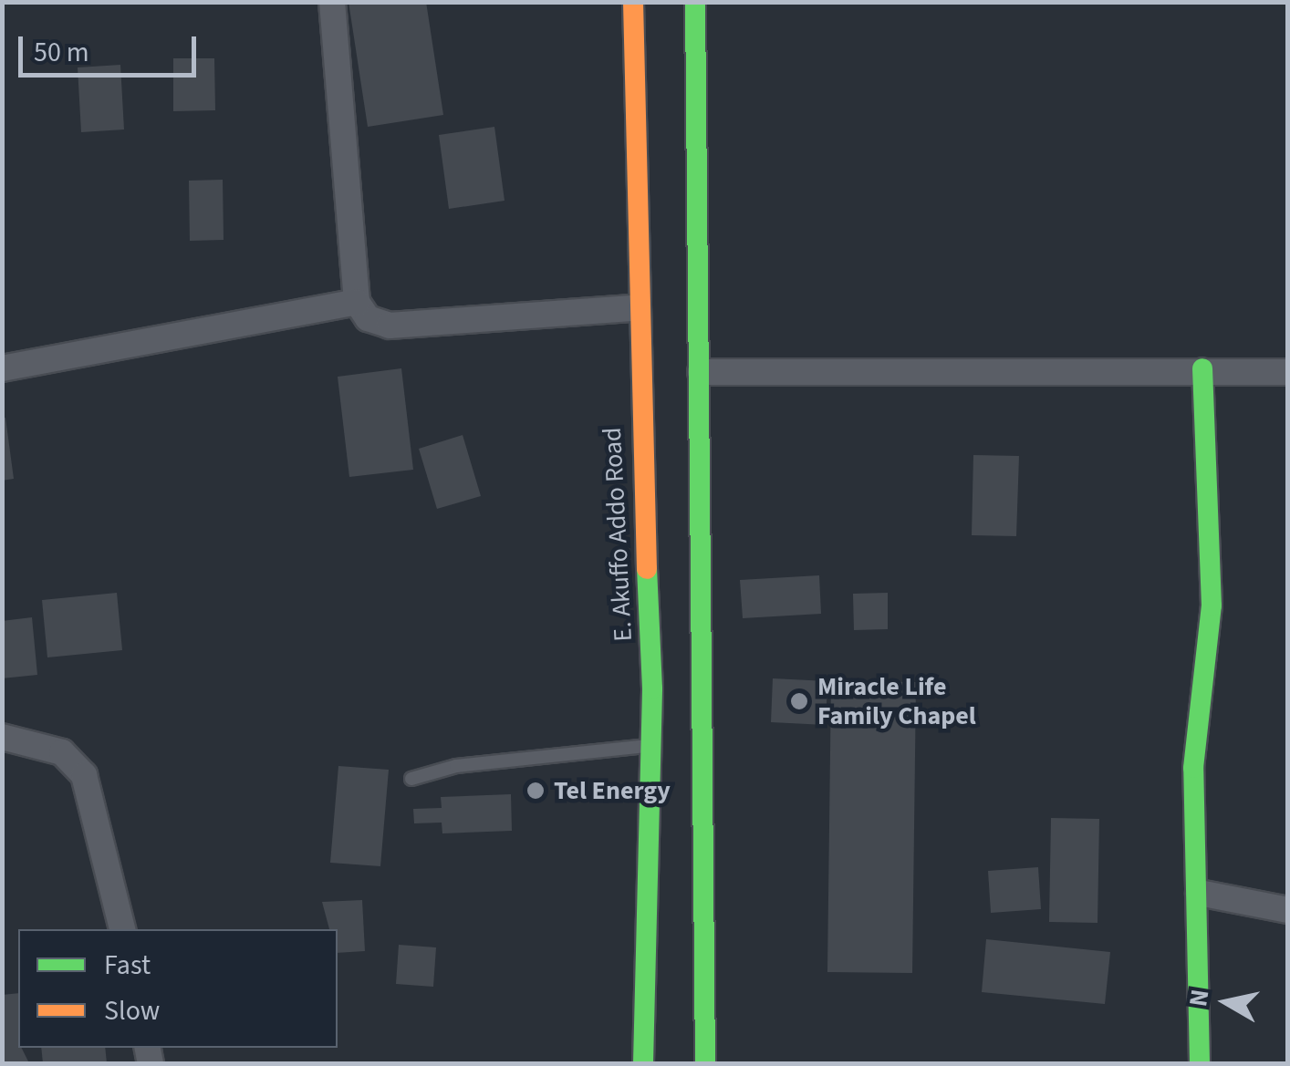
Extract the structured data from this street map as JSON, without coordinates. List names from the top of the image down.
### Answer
{
  "streets": {
    "main road": ["E. Akuffo Addo Road"]
  },
  "places": ["Miracle Life Family Chapel", "Tel Energy"],
  "legend": ["Fast", "Slow"],
  "scale_bar": "50 m",
  "north": "left"
}
